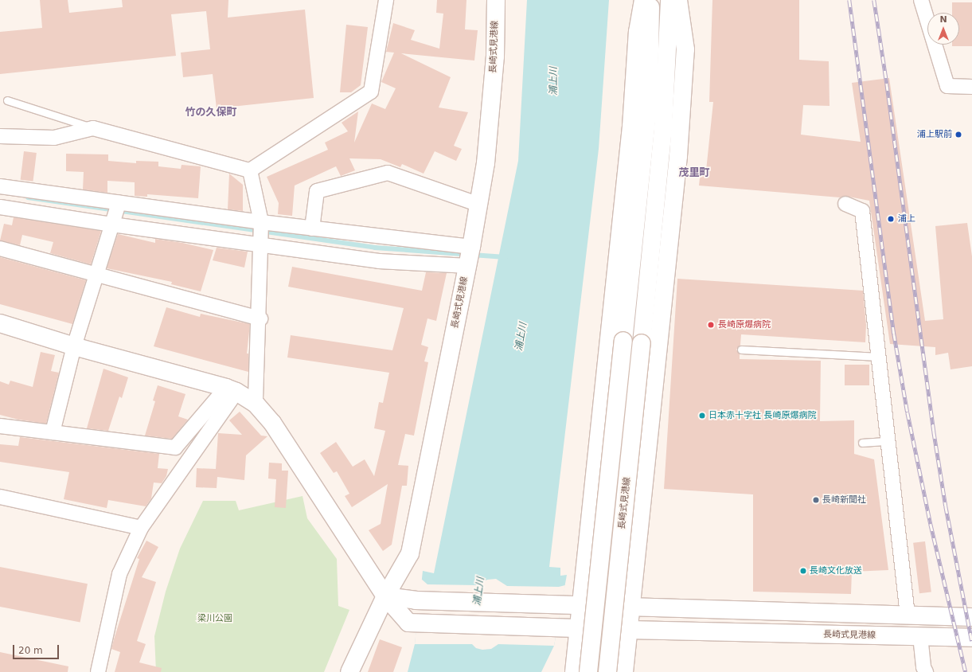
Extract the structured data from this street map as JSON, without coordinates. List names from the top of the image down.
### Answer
{
  "streets": {
    "main road": ["長崎式見港線"]
  },
  "districts": ["竹の久保町", "茂里町"],
  "water": ["浦上川"],
  "parks": ["梁川公園"],
  "places": [
    "浦上駅前",
    "浦上",
    "長崎原爆病院",
    "日本赤十字社 長崎原爆病院",
    "長崎新聞社",
    "長崎文化放送"
  ],
  "scale_bar": "20 m",
  "north": "top"
}
